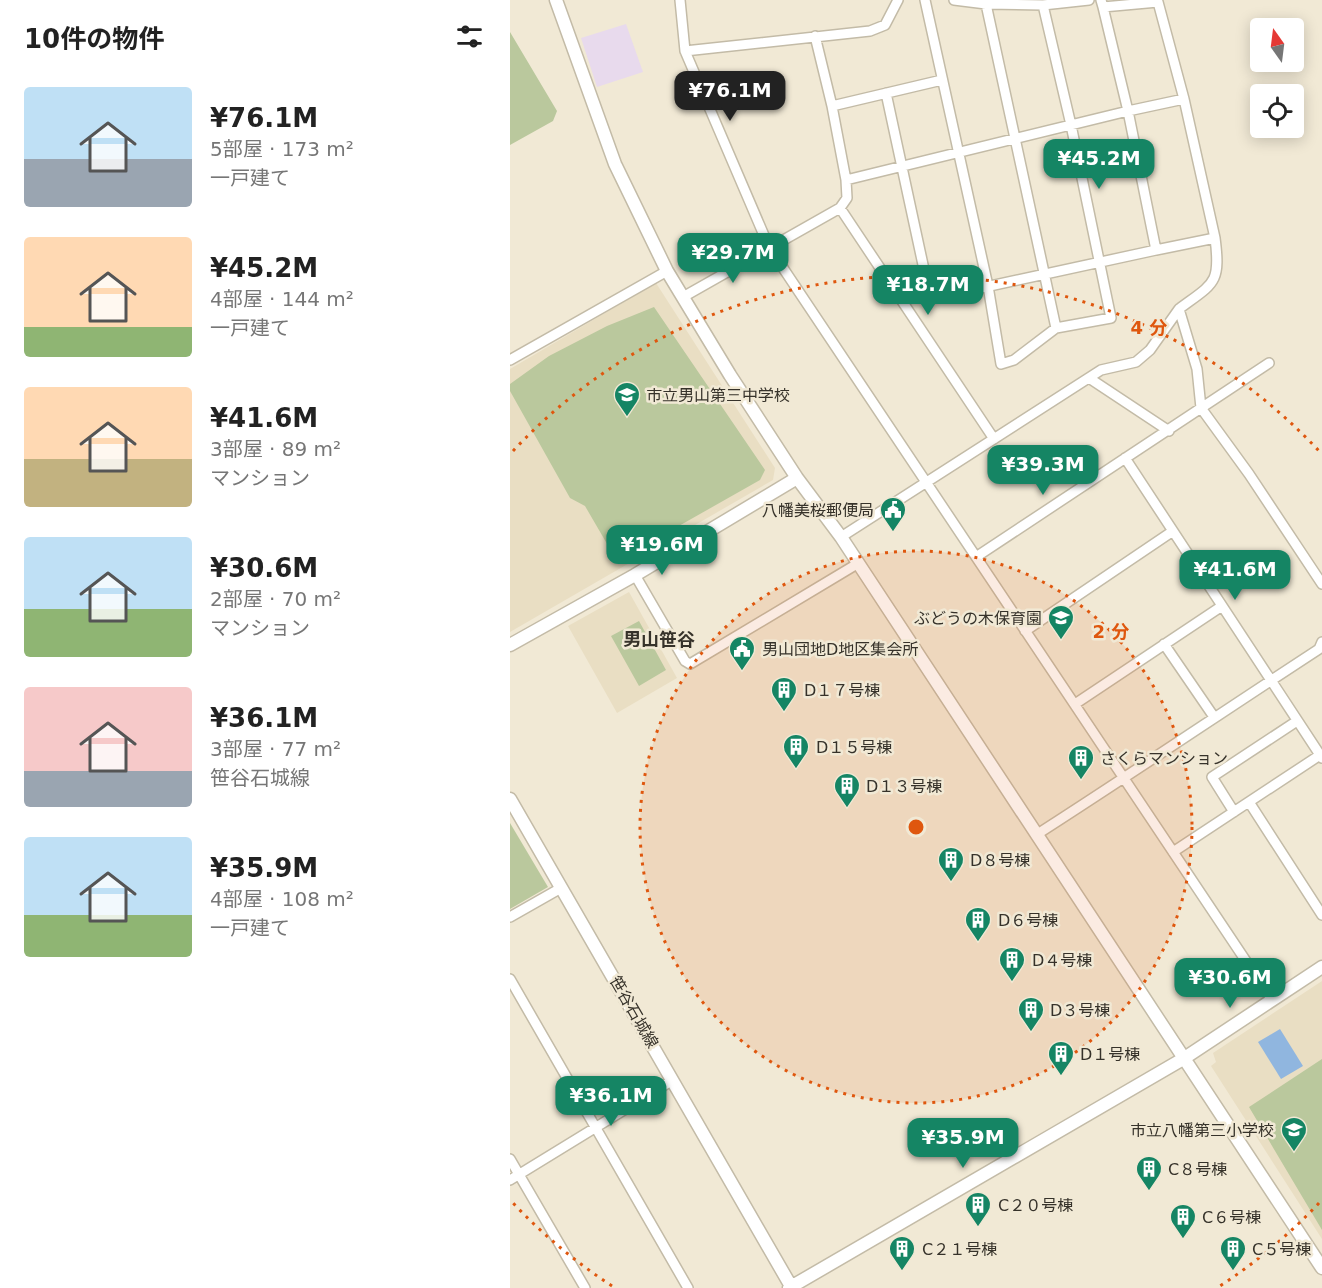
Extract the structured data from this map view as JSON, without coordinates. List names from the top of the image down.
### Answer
{
  "streets": {
    "street": ["笹谷石城線"]
  },
  "districts": ["男山笹谷"],
  "places": {
    "school or university": ["市立男山第三中学校", "ぶどうの木保育園", "市立八幡第三小学校"],
    "public building": ["八幡美桜郵便局", "男山団地D地区集会所"],
    "building": [
      "D１７号棟",
      "D１５号棟",
      "さくらマンション",
      "D１３号棟",
      "D８号棟",
      "D６号棟",
      "D４号棟",
      "D３号棟",
      "D１号棟",
      "C８号棟",
      "C２０号棟",
      "C６号棟",
      "C２１号棟",
      "C５号棟"
    ]
  },
  "north": "top",
  "page": {
    "heading": "10件の物件",
    "price": [
      "¥76.1M",
      "¥45.2M",
      "¥29.7M",
      "¥18.7M",
      "¥39.3M",
      "¥19.6M",
      "¥41.6M",
      "¥30.6M",
      "¥36.1M",
      "¥35.9M"
    ],
    "list": [
      {
        "name": "¥76.1M",
        "note": "5部屋 · 173 m² · 一戸建て"
      },
      {
        "name": "¥45.2M",
        "note": "4部屋 · 144 m² · 一戸建て"
      },
      {
        "name": "¥41.6M",
        "note": "3部屋 · 89 m² · マンション"
      },
      {
        "name": "¥30.6M",
        "note": "2部屋 · 70 m² · マンション"
      },
      {
        "name": "¥36.1M",
        "note": "3部屋 · 77 m² · 笹谷石城線"
      },
      {
        "name": "¥35.9M",
        "note": "4部屋 · 108 m² · 一戸建て"
      }
    ]
  },
  "rings": ["4 分", "2 分"]
}
